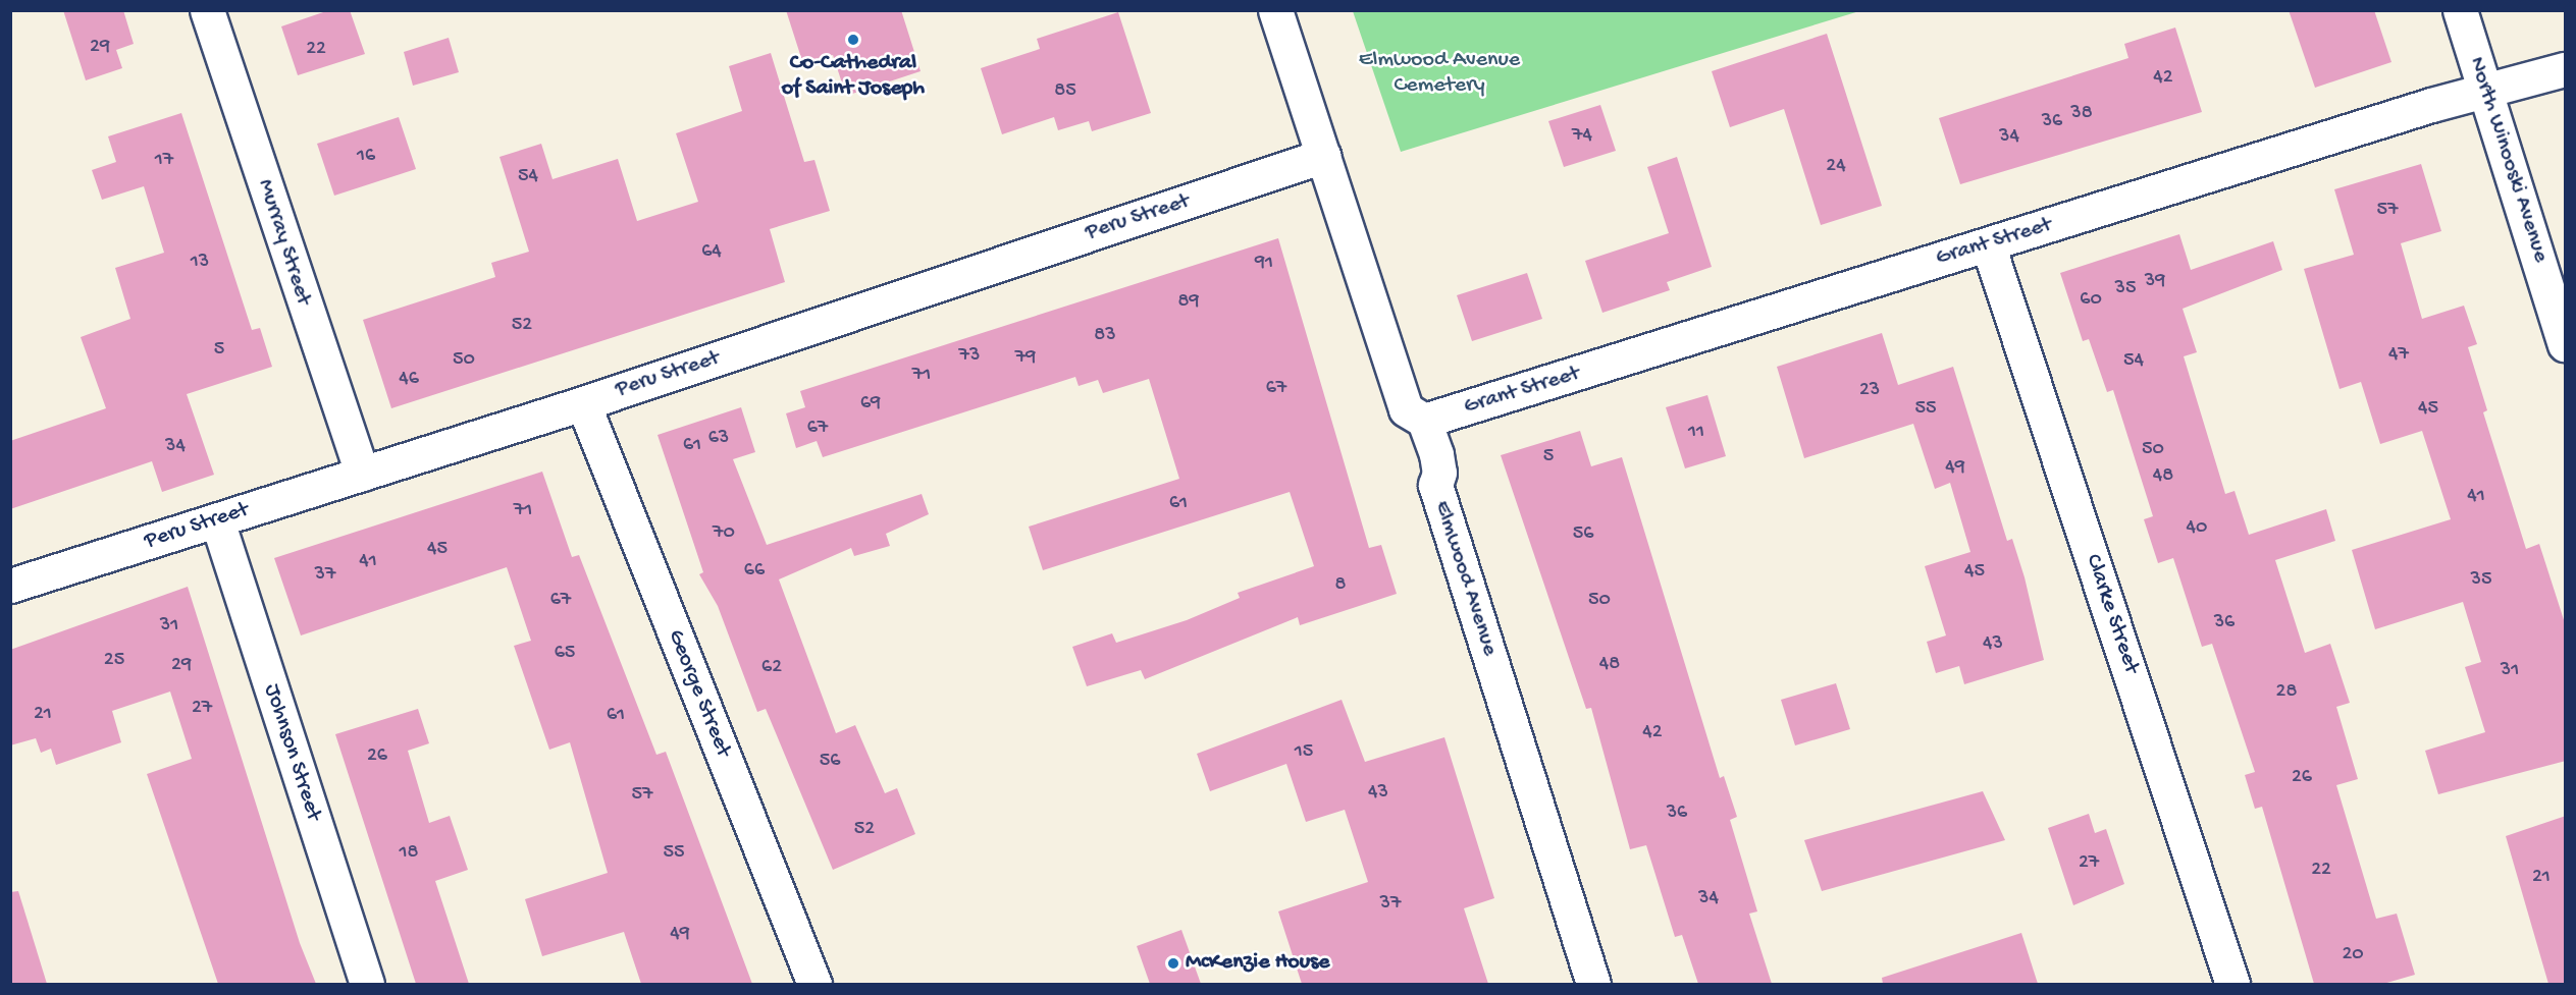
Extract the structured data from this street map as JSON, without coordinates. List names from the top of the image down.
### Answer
{
  "streets": {
    "street": [
      "North Winooski Avenue",
      "Peru Street",
      "Murray Street",
      "Grant Street",
      "Elmwood Avenue",
      "Clarke Street",
      "George Street",
      "Johnson Street"
    ]
  },
  "crossings": [
    ["North Winooski Avenue", "Grant Street"],
    ["Peru Street", "Murray Street"],
    ["Peru Street", "Elmwood Avenue"],
    ["Peru Street", "George Street"],
    ["Peru Street", "Johnson Street"],
    ["Grant Street", "Elmwood Avenue"],
    ["Grant Street", "Clarke Street"]
  ],
  "parks": ["Elmwood Avenue Cemetery"],
  "places": ["Co-Cathedral of Saint Joseph", "McKenzie House"],
  "house_numbers": [
    "29",
    "22",
    "42",
    "85",
    "38",
    "36",
    "74",
    "34",
    "16",
    "17",
    "24",
    "54",
    "57",
    "64",
    "13",
    "91",
    "39",
    "35",
    "60",
    "89",
    "52",
    "83",
    "5",
    "47",
    "73",
    "79",
    "50",
    "54",
    "71",
    "46",
    "67",
    "23",
    "69",
    "55",
    "45",
    "67",
    "11",
    "63",
    "61",
    "34",
    "50",
    "5",
    "49",
    "48",
    "41",
    "61",
    "71",
    "40",
    "70",
    "56",
    "45",
    "41",
    "66",
    "45",
    "37",
    "35",
    "8",
    "67",
    "50",
    "36",
    "31",
    "43",
    "65",
    "25",
    "48",
    "29",
    "62",
    "31",
    "28",
    "27",
    "21",
    "61",
    "42",
    "15",
    "26",
    "56",
    "26",
    "43",
    "57",
    "36",
    "52",
    "18",
    "55",
    "27",
    "22",
    "21",
    "34",
    "37",
    "49",
    "20"
  ]
}
